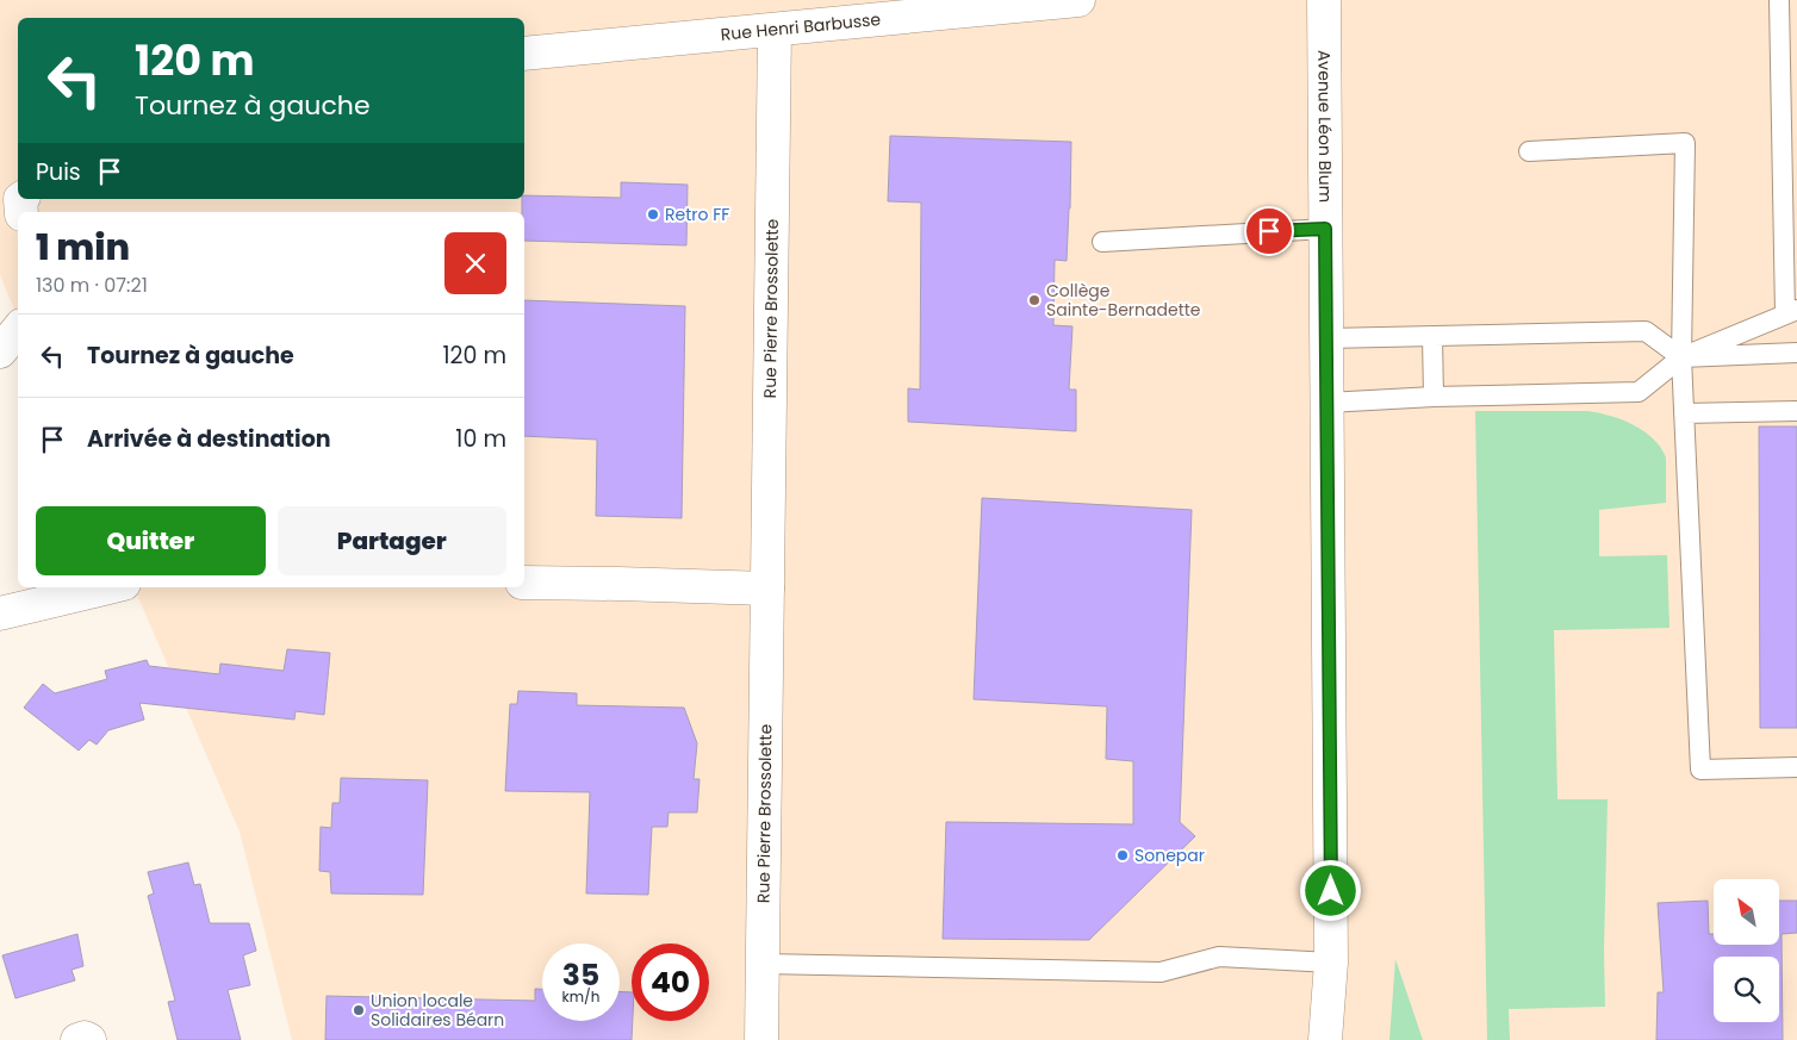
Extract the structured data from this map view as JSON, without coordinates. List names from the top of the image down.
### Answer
{
  "streets": {
    "street": ["Rue Henri Barbusse", "Avenue Léon Blum", "Rue Pierre Brossolette"]
  },
  "crossings": [
    ["Rue Henri Barbusse", "Rue Pierre Brossolette"]
  ],
  "places": [
    "Retro FF",
    "Collège Sainte-Bernadette",
    "Sonepar",
    "Union locale Solidaires Béarn"
  ],
  "north": "top left",
  "page": {
    "turn": ["120 m", "Tournez à gauche"],
    "then": "Puis",
    "heading": ["1 min", "130 m · 07:21"],
    "list": [
      {
        "name": "Tournez à gauche",
        "value": "120 m"
      },
      {
        "name": "Arrivée à destination",
        "value": "10 m"
      }
    ],
    "buttons": ["Quitter", "Partager"],
    "speed": "35 km/h",
    "limit": "40"
  }
}
